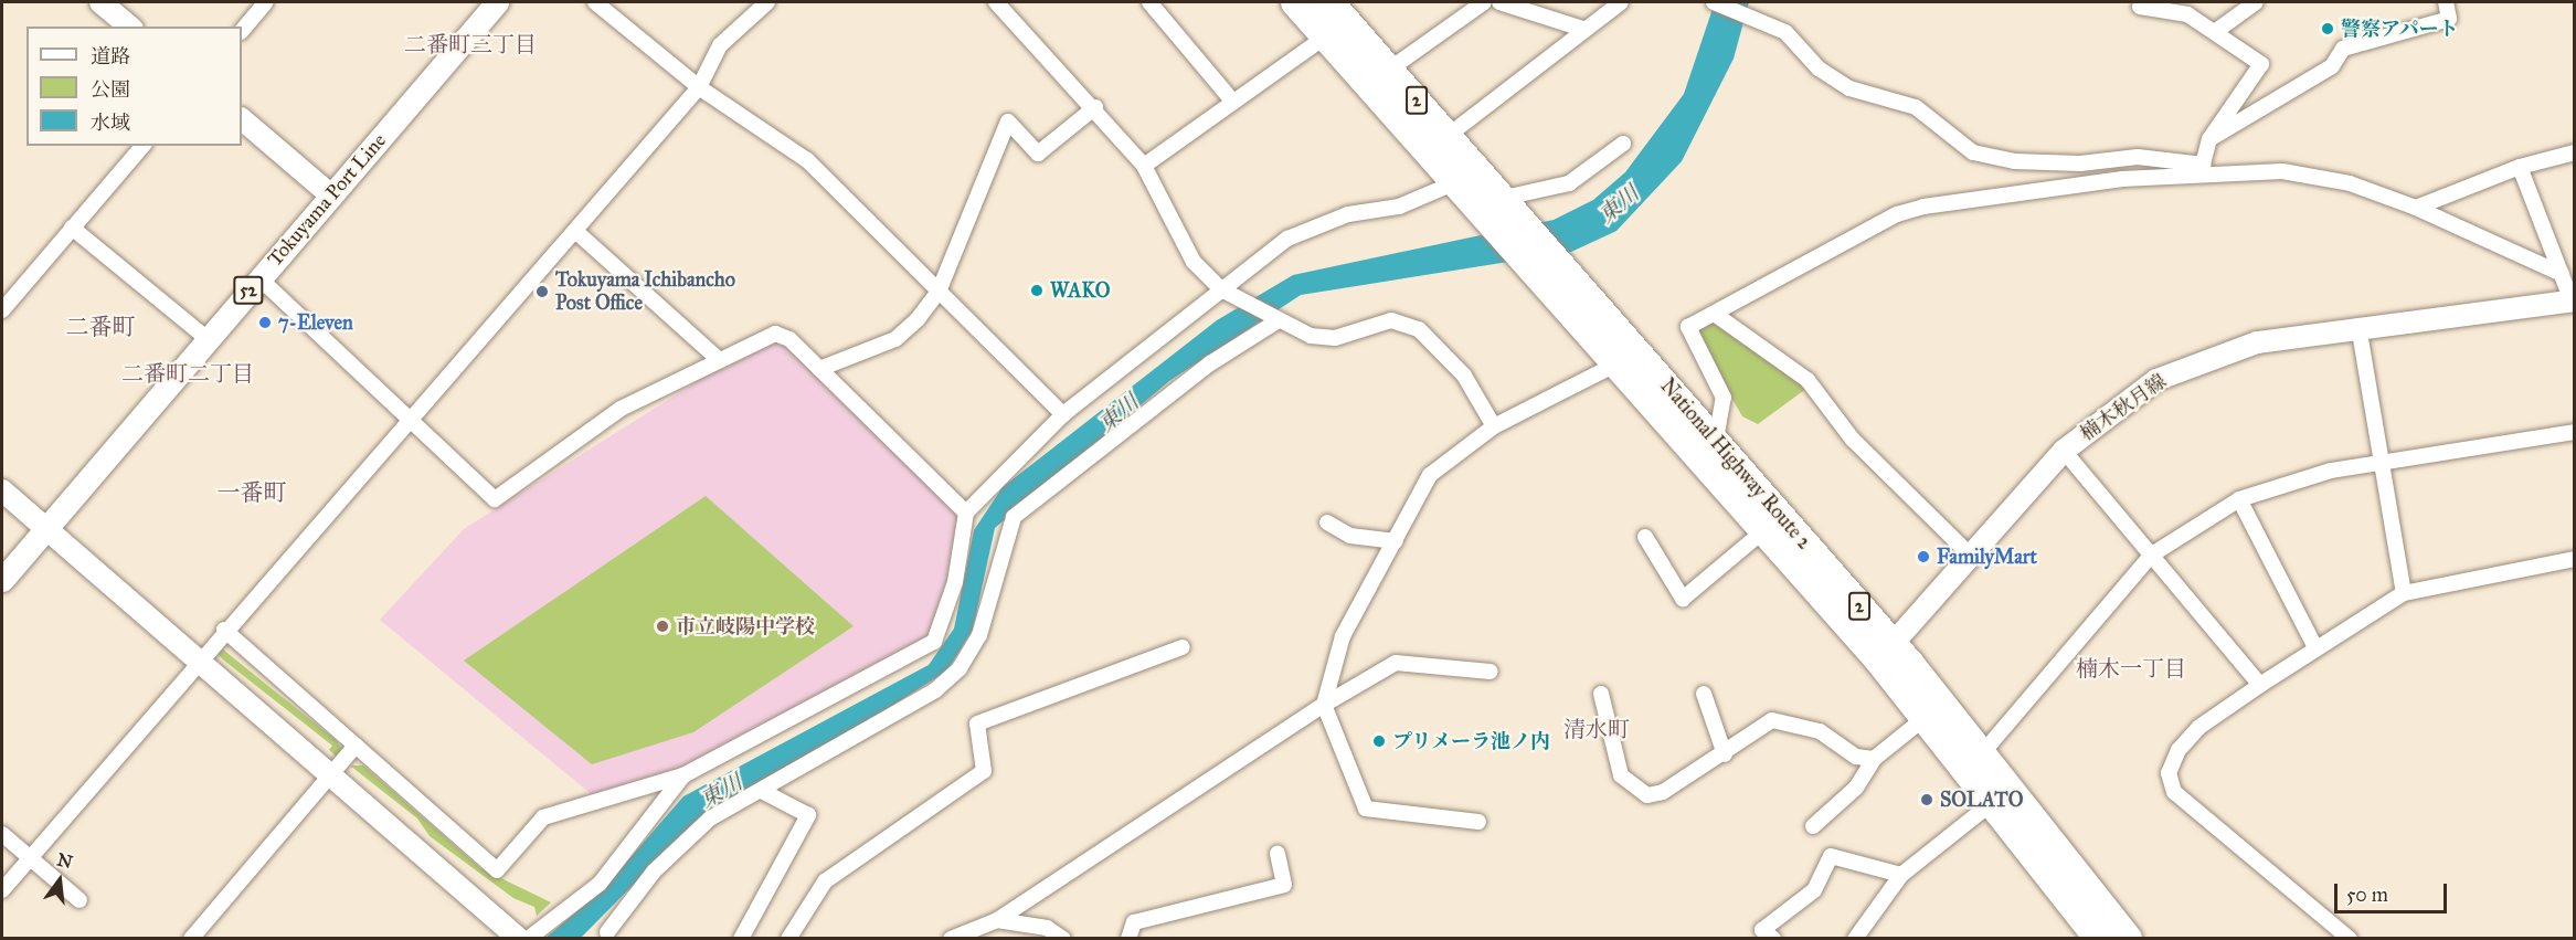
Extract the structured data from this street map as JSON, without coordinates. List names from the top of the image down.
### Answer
{
  "streets": {
    "highway": ["2", "National Highway Route 2"],
    "main road": ["Tokuyama Port Line", "52"],
    "street": ["楠木秋月線"]
  },
  "crossings": [
    ["2", "National Highway Route 2"],
    ["楠木秋月線", "National Highway Route 2"]
  ],
  "districts": [
    "二番町三丁目",
    "二番町",
    "二番町二丁目",
    "一番町",
    "楠木一丁目",
    "清水町"
  ],
  "water": ["東川"],
  "places": [
    "警察アパート",
    "WAKO",
    "Tokuyama Ichibancho Post Office",
    "7-Eleven",
    "FamilyMart",
    "市立岐陽中学校",
    "プリメーラ池ノ内",
    "SOLATO"
  ],
  "legend": ["道路", "公園", "水域"],
  "scale_bar": "50 m",
  "north": "top"
}
